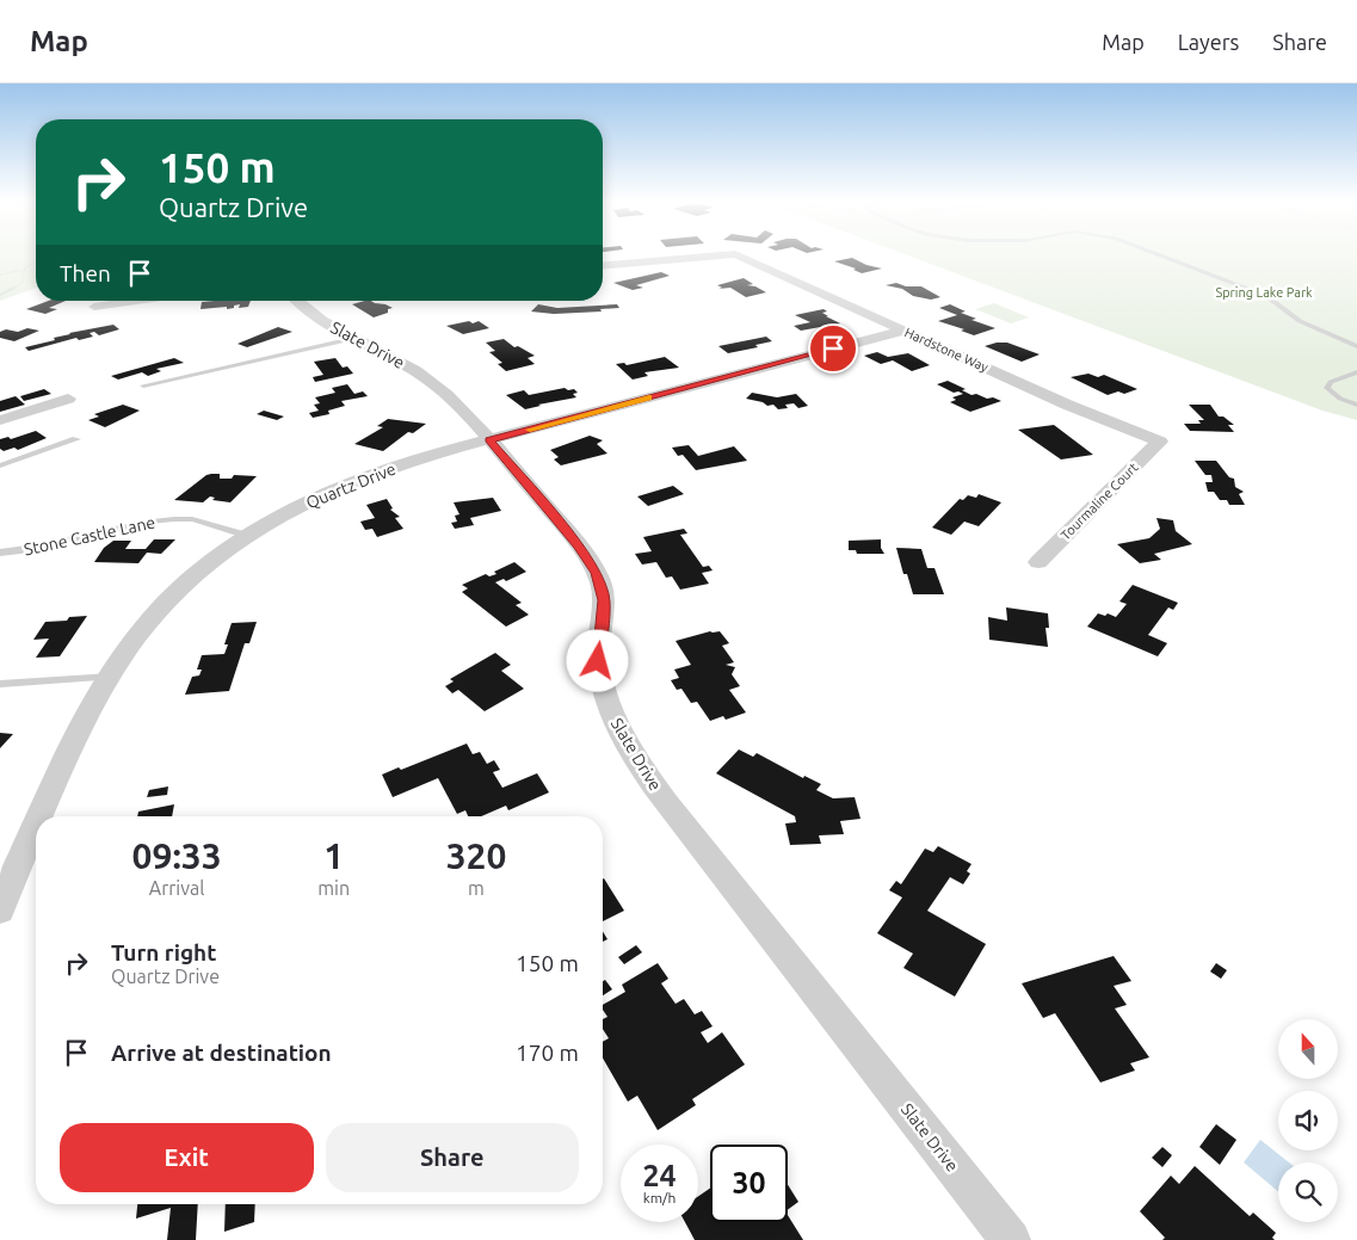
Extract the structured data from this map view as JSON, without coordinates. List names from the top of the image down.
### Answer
{
  "streets": {
    "street": [
      "Slate Drive",
      "Hardstone Way",
      "Quartz Drive",
      "Tourmaline Court"
    ],
    "lane": ["Stone Castle Lane"]
  },
  "crossings": [
    ["Slate Drive", "Quartz Drive"],
    ["Hardstone Way", "Quartz Drive"],
    ["Hardstone Way", "Tourmaline Court"],
    ["Quartz Drive", "Stone Castle Lane"]
  ],
  "parks": ["Spring Lake Park"],
  "north": "top",
  "page": {
    "header": "Map",
    "nav": ["Map", "Layers", "Share"],
    "turn": ["150 m", "Quartz Drive"],
    "then": "Then",
    "eta": [
      "09:33",
      "Arrival",
      "1",
      "min",
      "320",
      "m"
    ],
    "list": [
      {
        "name": "Turn right",
        "note": "Quartz Drive",
        "value": "150 m"
      },
      {
        "name": "Arrive at destination",
        "value": "170 m"
      }
    ],
    "buttons": ["Exit", "Share"],
    "speed": "24 km/h",
    "limit": "30"
  }
}
